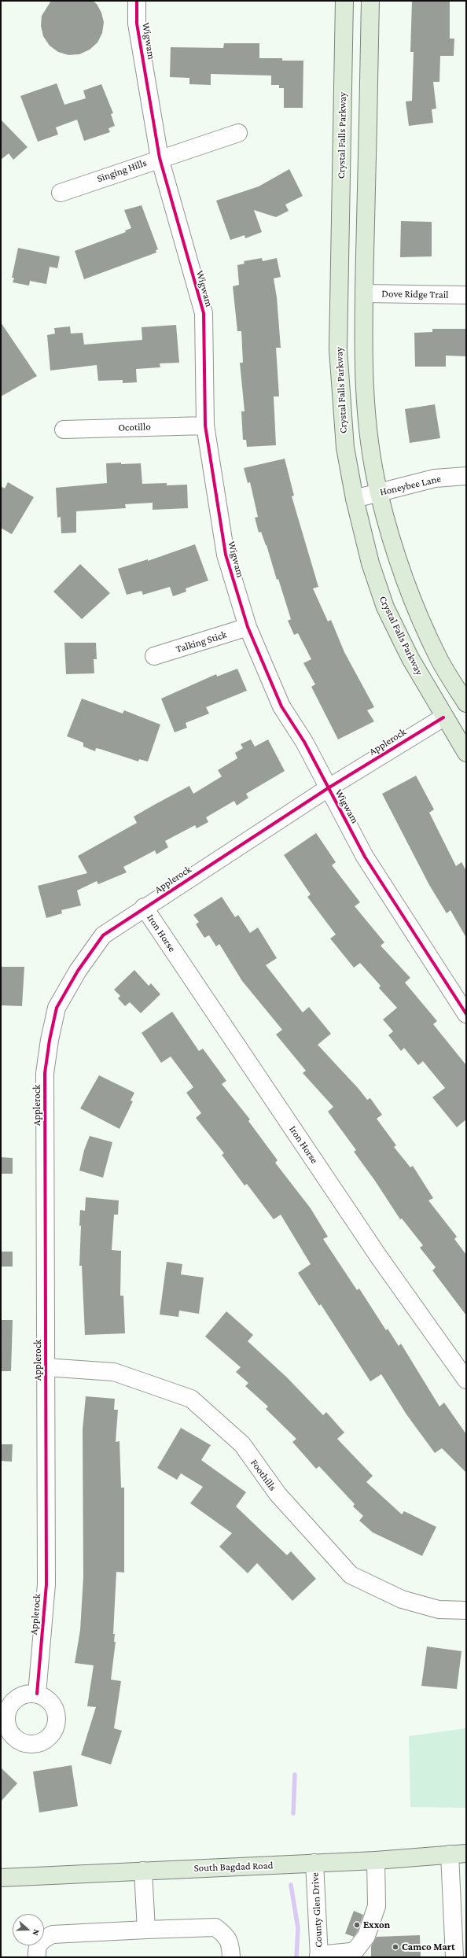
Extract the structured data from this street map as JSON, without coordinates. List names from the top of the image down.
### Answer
{
  "streets": {
    "main road": ["Crystal Falls Parkway", "South Bagdad Road"],
    "street": [
      "Wigwam",
      "Singing Hills",
      "Dove Ridge Trail",
      "Ocotillo",
      "Honeybee Lane",
      "Talking Stick",
      "Applerock",
      "Iron Horse",
      "Foothills",
      "County Glen Drive"
    ]
  },
  "crossings": [
    ["Wigwam", "Singing Hills"],
    ["Wigwam", "Ocotillo"],
    ["Wigwam", "Talking Stick"],
    ["Wigwam", "Applerock"],
    ["Crystal Falls Parkway", "Honeybee Lane"],
    ["Crystal Falls Parkway", "Applerock"],
    ["Applerock", "Iron Horse"],
    ["Applerock", "Foothills"],
    ["South Bagdad Road", "County Glen Drive"]
  ],
  "places": ["Exxon", "Camco Mart"],
  "north": "right"
}
